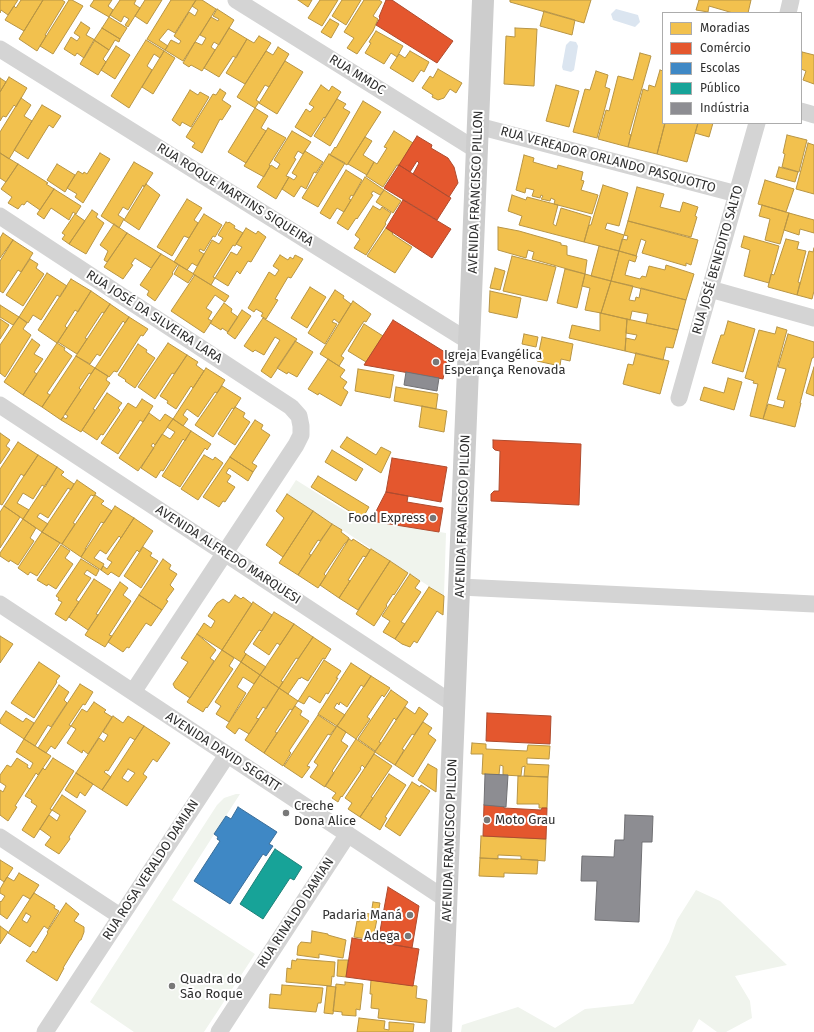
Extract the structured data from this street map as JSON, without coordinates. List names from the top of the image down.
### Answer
{
  "streets": {
    "main road": ["AVENIDA FRANCISCO PILLON"],
    "street": [
      "RUA MMDC",
      "RUA VEREADOR ORLANDO PASQUOTTO",
      "RUA ROQUE MARTINS SIQUEIRA",
      "RUA JOSÉ BENEDITO SALTO",
      "RUA JOSÉ DA SILVEIRA LARA",
      "AVENIDA ALFREDO MARQUESI",
      "AVENIDA DAVID SEGATT",
      "RUA ROSA VERALDO DAMIAN",
      "RUA RINALDO DAMIAN"
    ]
  },
  "crossings": [
    ["RUA MMDC", "AVENIDA FRANCISCO PILLON"],
    ["RUA VEREADOR ORLANDO PASQUOTTO", "AVENIDA FRANCISCO PILLON"],
    ["RUA VEREADOR ORLANDO PASQUOTTO", "RUA JOSÉ BENEDITO SALTO"],
    ["AVENIDA FRANCISCO PILLON", "RUA ROQUE MARTINS SIQUEIRA"],
    ["AVENIDA FRANCISCO PILLON", "AVENIDA ALFREDO MARQUESI"],
    ["AVENIDA FRANCISCO PILLON", "AVENIDA DAVID SEGATT"],
    ["RUA JOSÉ DA SILVEIRA LARA", "AVENIDA ALFREDO MARQUESI"],
    ["AVENIDA DAVID SEGATT", "RUA ROSA VERALDO DAMIAN"],
    ["AVENIDA DAVID SEGATT", "RUA RINALDO DAMIAN"]
  ],
  "places": [
    "Igreja Evangélica Esperança Renovada",
    "Food Express",
    "Creche Dona Alice",
    "Moto Grau",
    "Padaria Maná",
    "Adega",
    "Quadra do São Roque"
  ],
  "legend": [
    "Moradias",
    "Comércio",
    "Escolas",
    "Público",
    "Indústria"
  ]
}
